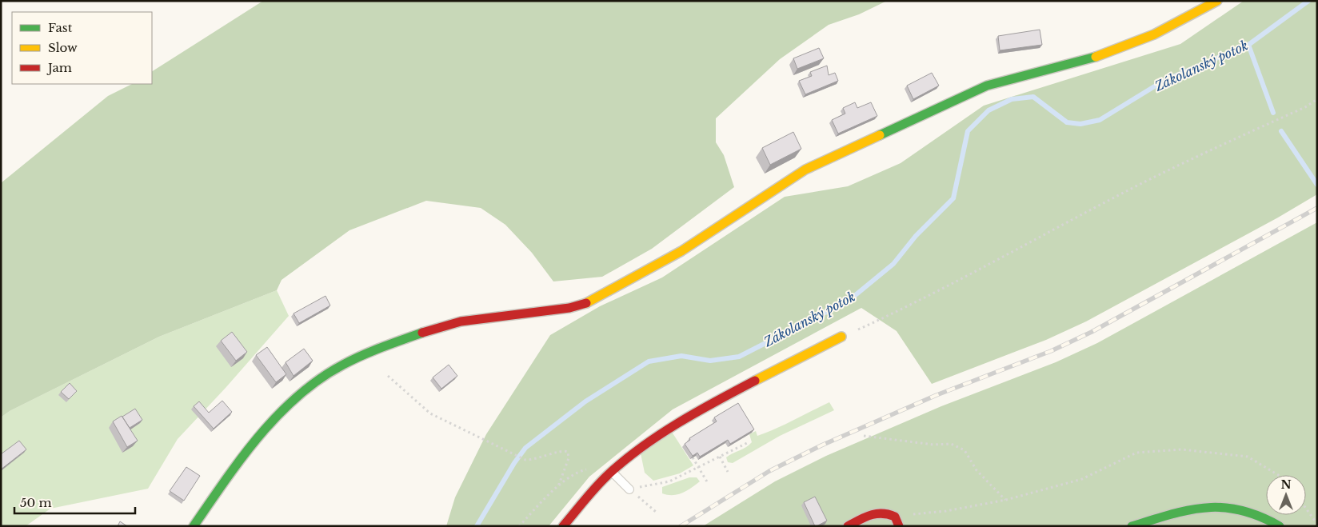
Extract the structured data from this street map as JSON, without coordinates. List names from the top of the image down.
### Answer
{
  "water": ["Zákolanský potok"],
  "legend": ["Fast", "Slow", "Jam"],
  "scale_bar": "50 m",
  "north": "top"
}
